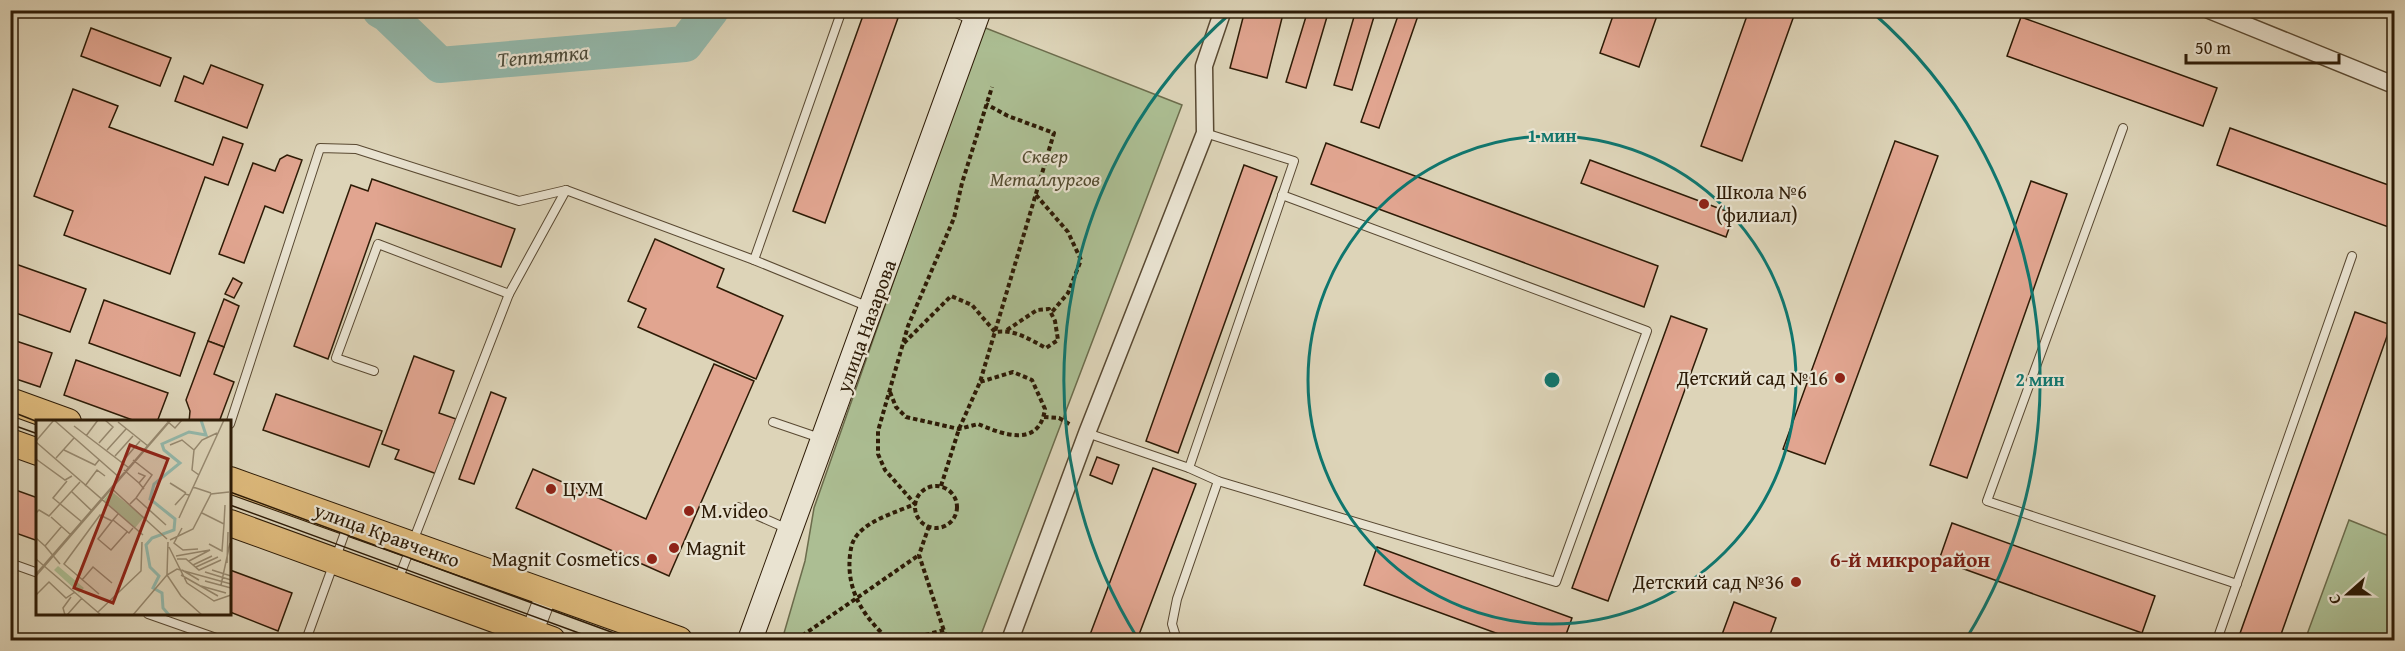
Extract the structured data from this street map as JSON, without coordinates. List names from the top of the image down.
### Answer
{
  "streets": {
    "main road": ["улица Назарова", "улица Кравченко"]
  },
  "districts": ["6-й микрорайон"],
  "water": ["Тептятка"],
  "parks": ["Сквер Металлургов"],
  "places": [
    "Школа №6 (филиал)",
    "Детский сад №16",
    "ЦУМ",
    "M.video",
    "Magnit",
    "Magnit Cosmetics",
    "Детский сад №36"
  ],
  "scale_bar": "50 m",
  "north": "left",
  "rings": ["1 мин", "2 мин"]
}
